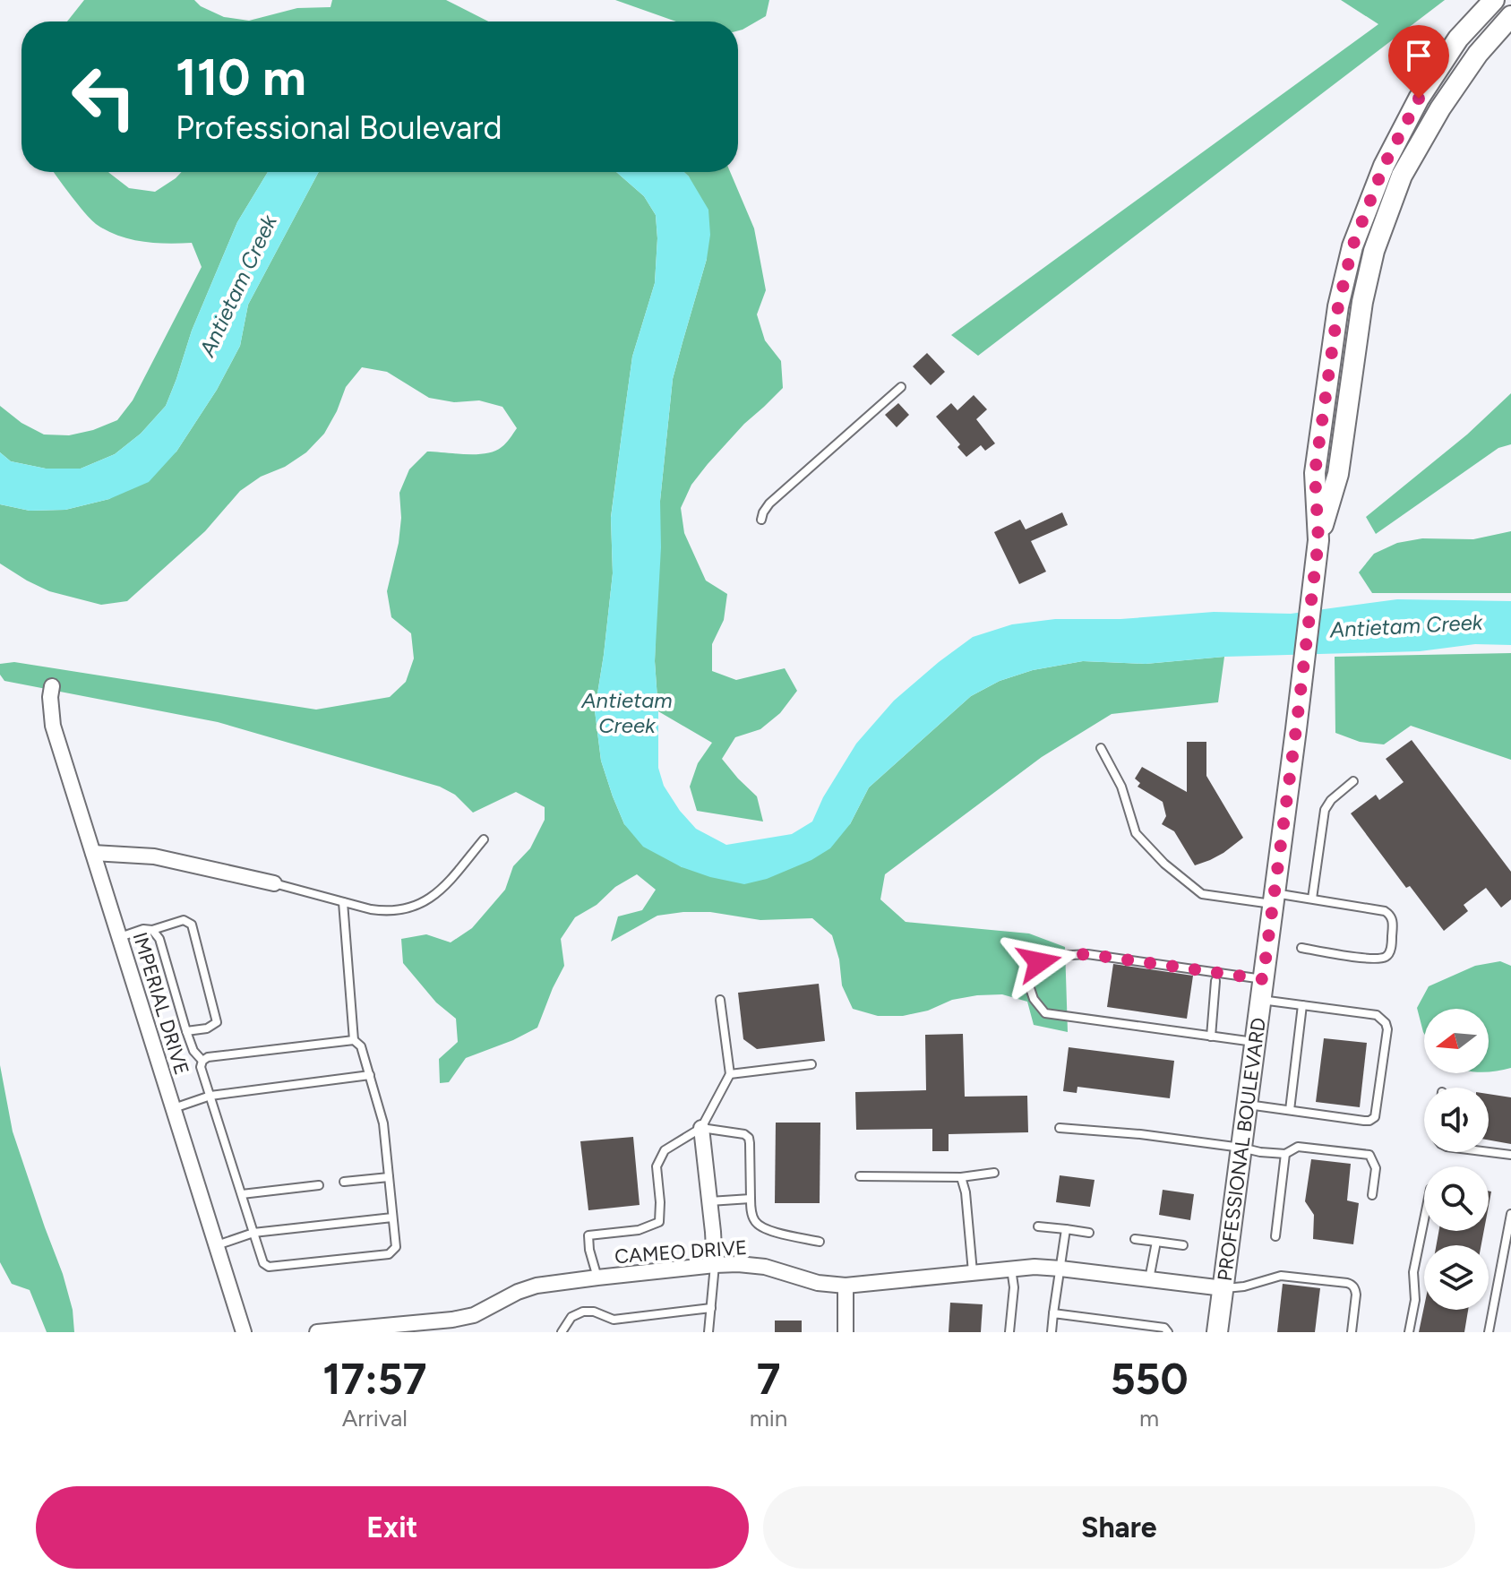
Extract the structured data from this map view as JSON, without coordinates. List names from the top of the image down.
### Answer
{
  "streets": {
    "street": ["IMPERIAL DRIVE", "PROFESSIONAL BOULEVARD", "CAMEO DRIVE"]
  },
  "crossings": [
    ["PROFESSIONAL BOULEVARD", "CAMEO DRIVE"]
  ],
  "water": ["Antietam Creek"],
  "north": "left",
  "page": {
    "turn": ["110 m", "Professional Boulevard"],
    "eta": [
      "17:57",
      "Arrival",
      "7",
      "min",
      "550",
      "m"
    ],
    "buttons": ["Exit", "Share"]
  }
}
